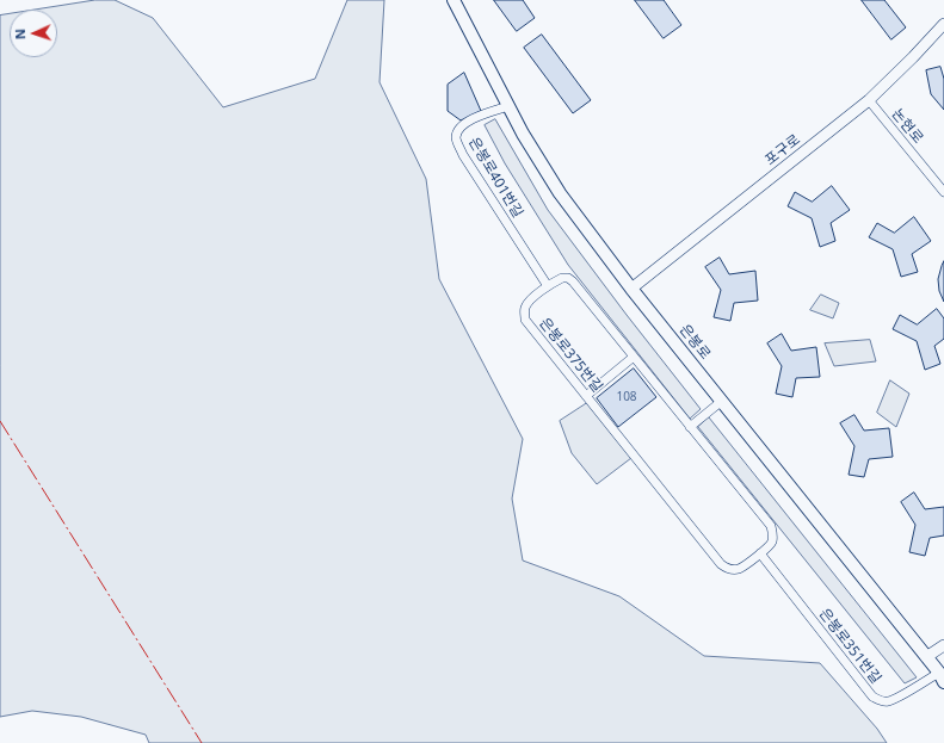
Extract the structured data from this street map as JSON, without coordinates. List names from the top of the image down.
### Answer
{
  "streets": {
    "main road": ["은봉로"],
    "street": [
      "논현로",
      "포구로",
      "은봉로401번길",
      "은봉로375번길",
      "은봉로351번길"
    ]
  },
  "crossings": [
    ["논현로", "포구로"],
    ["포구로", "은봉로"],
    ["은봉로401번길", "은봉로"],
    ["은봉로401번길", "은봉로375번길"],
    ["은봉로", "은봉로351번길"],
    ["은봉로375번길", "은봉로351번길"]
  ],
  "house_numbers": ["108"],
  "north": "left"
}
